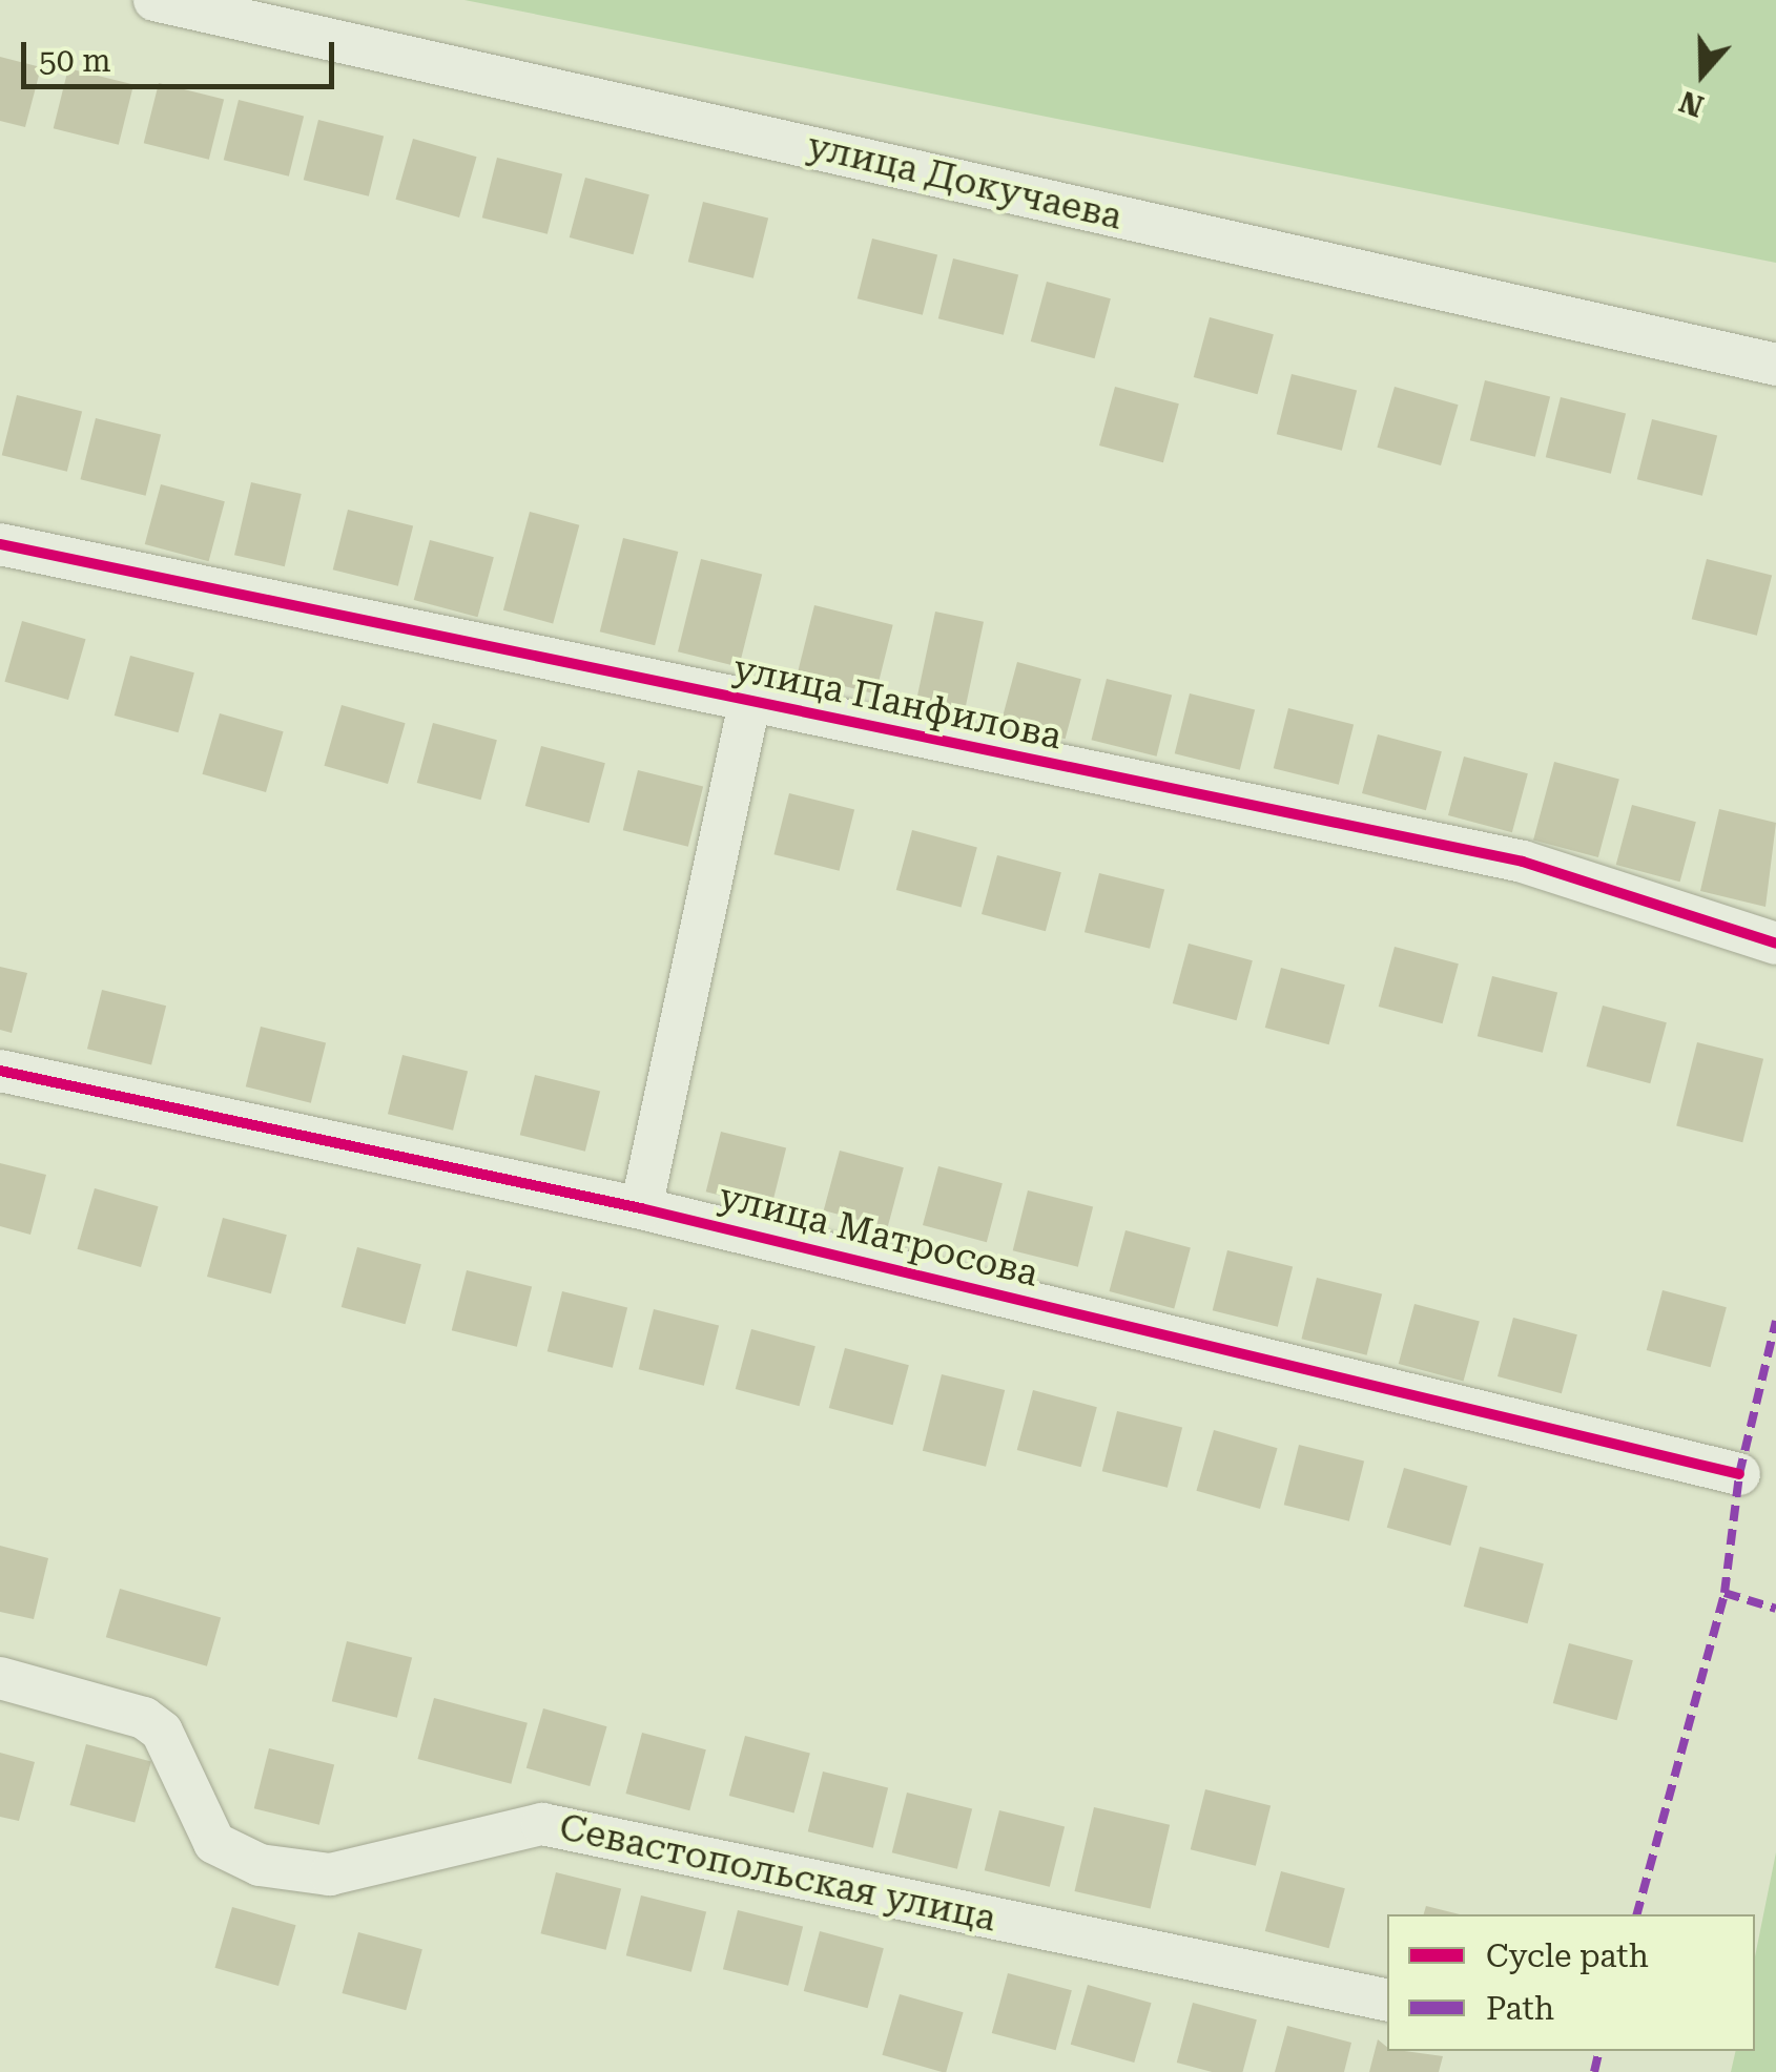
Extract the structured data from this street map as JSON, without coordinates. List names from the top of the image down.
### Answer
{
  "streets": {
    "street": [
      "улица Докучаева",
      "улица Панфилова",
      "улица Матросова",
      "Севастопольская улица"
    ]
  },
  "legend": ["Cycle path", "Path"],
  "scale_bar": "50 m",
  "north": "bottom"
}
